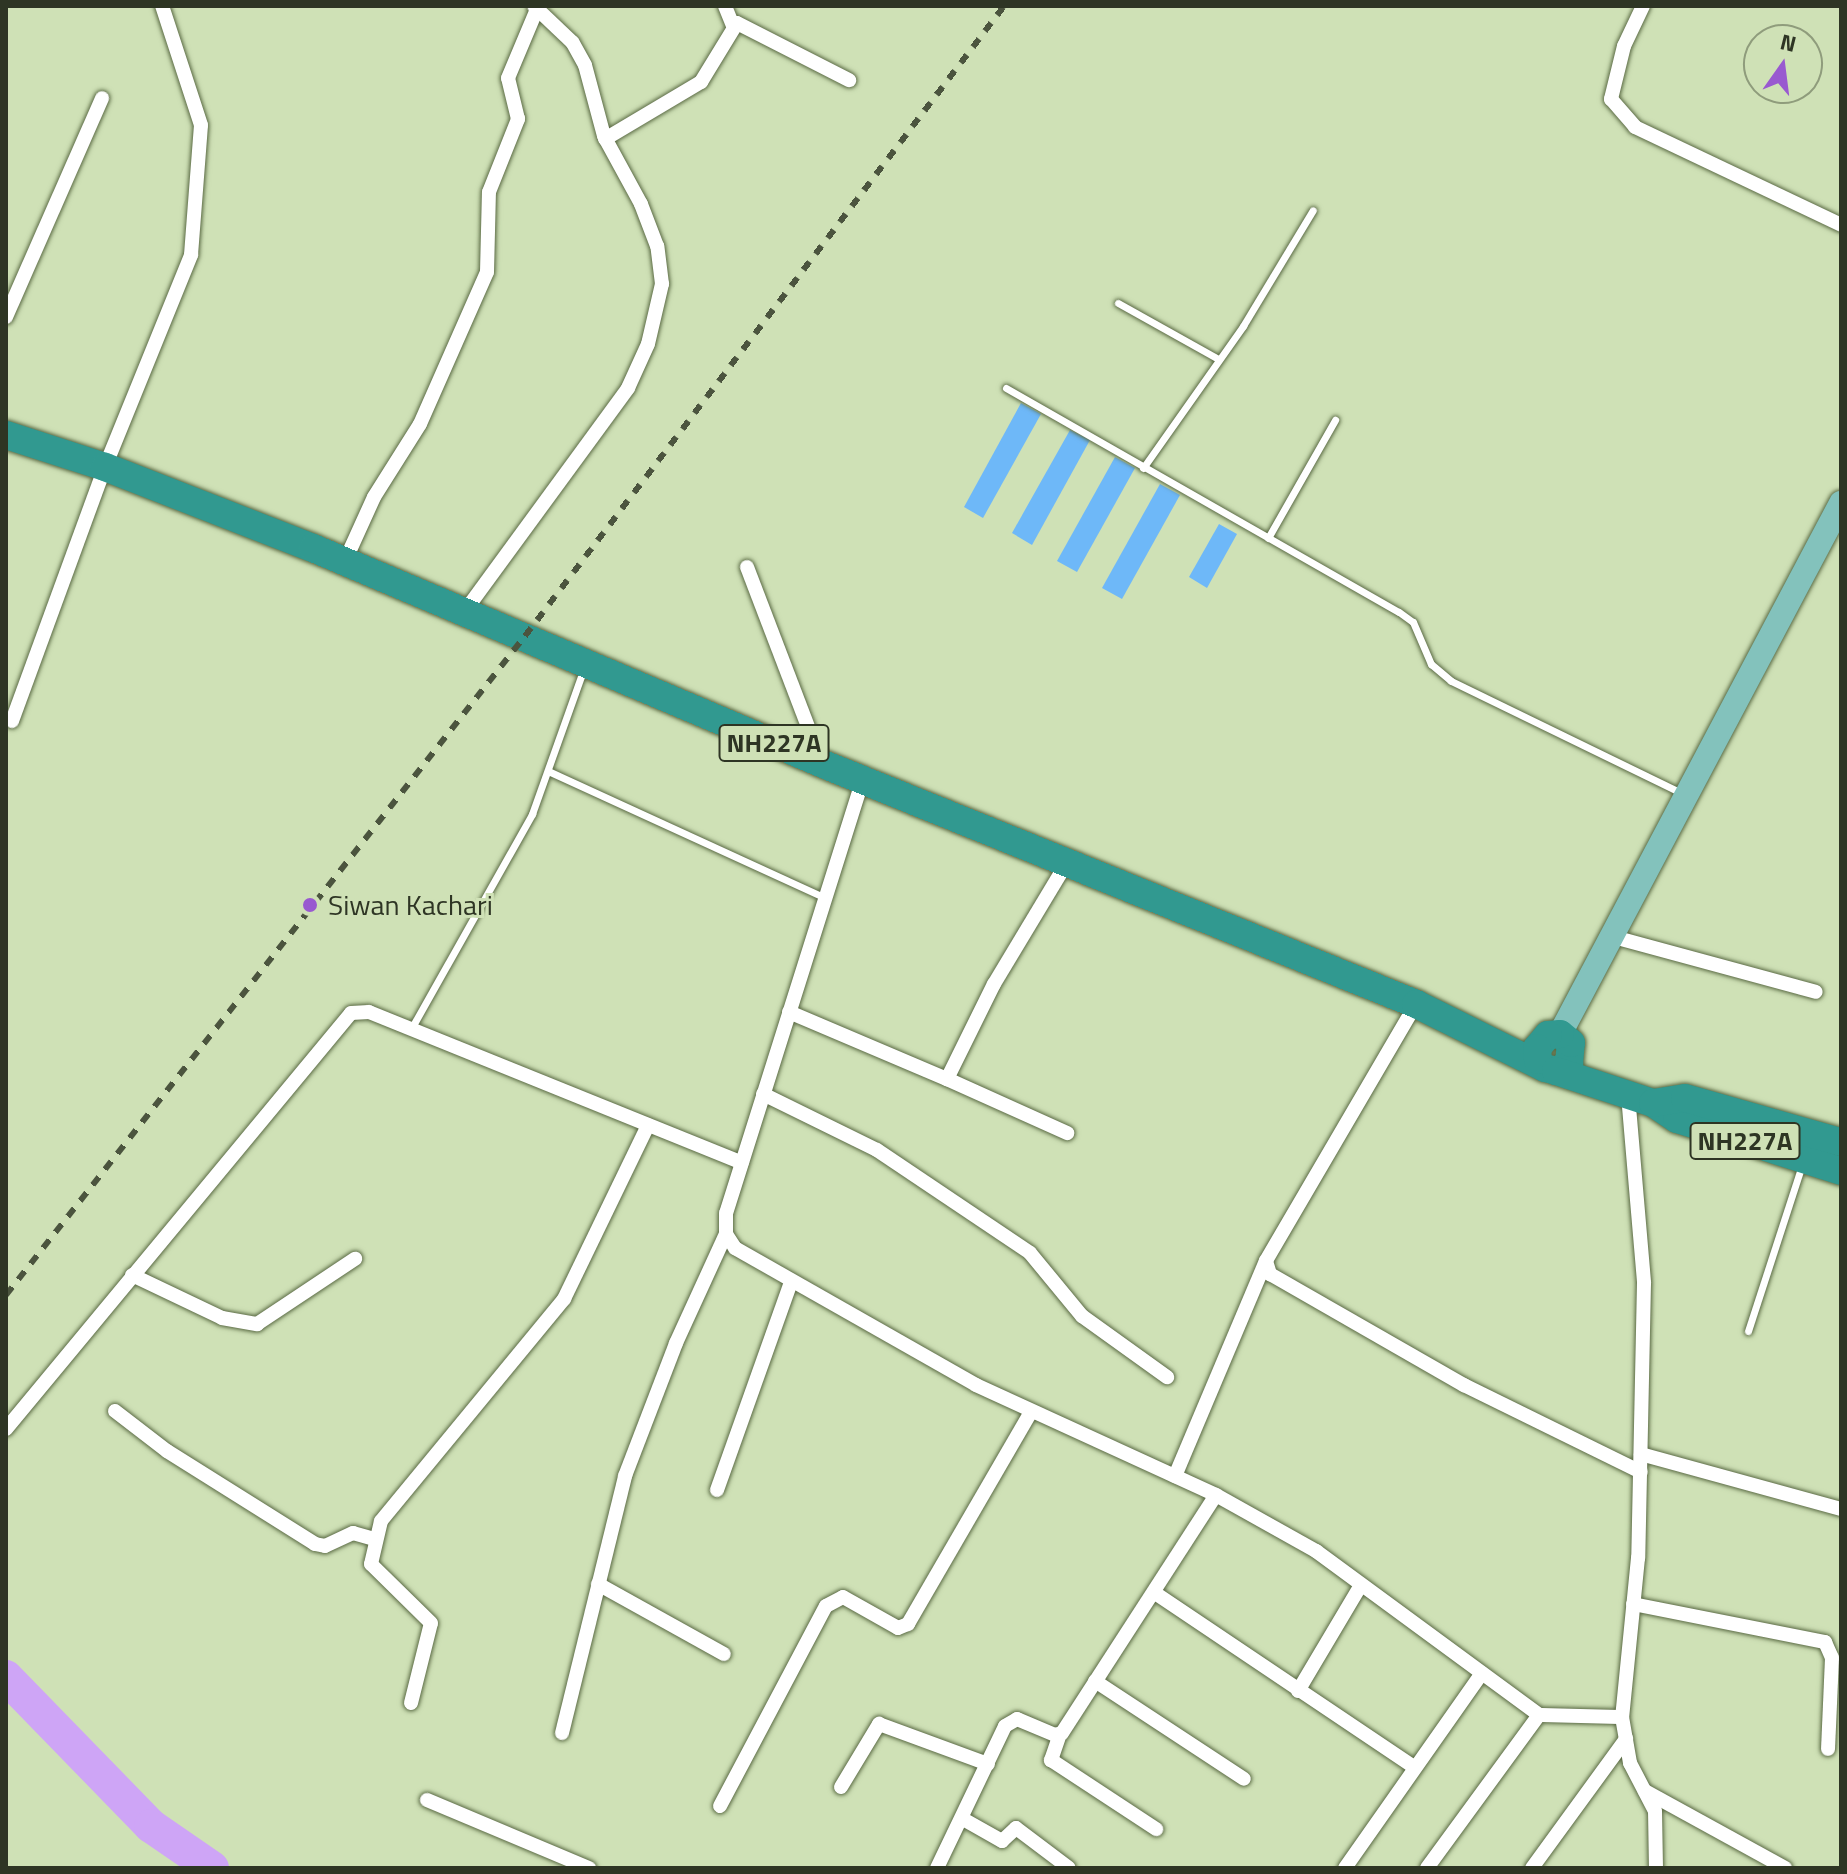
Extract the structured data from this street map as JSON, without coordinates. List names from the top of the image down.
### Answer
{
  "streets": {
    "highway": ["NH227A"]
  },
  "places": ["Siwan Kachari"],
  "north": "top"
}
